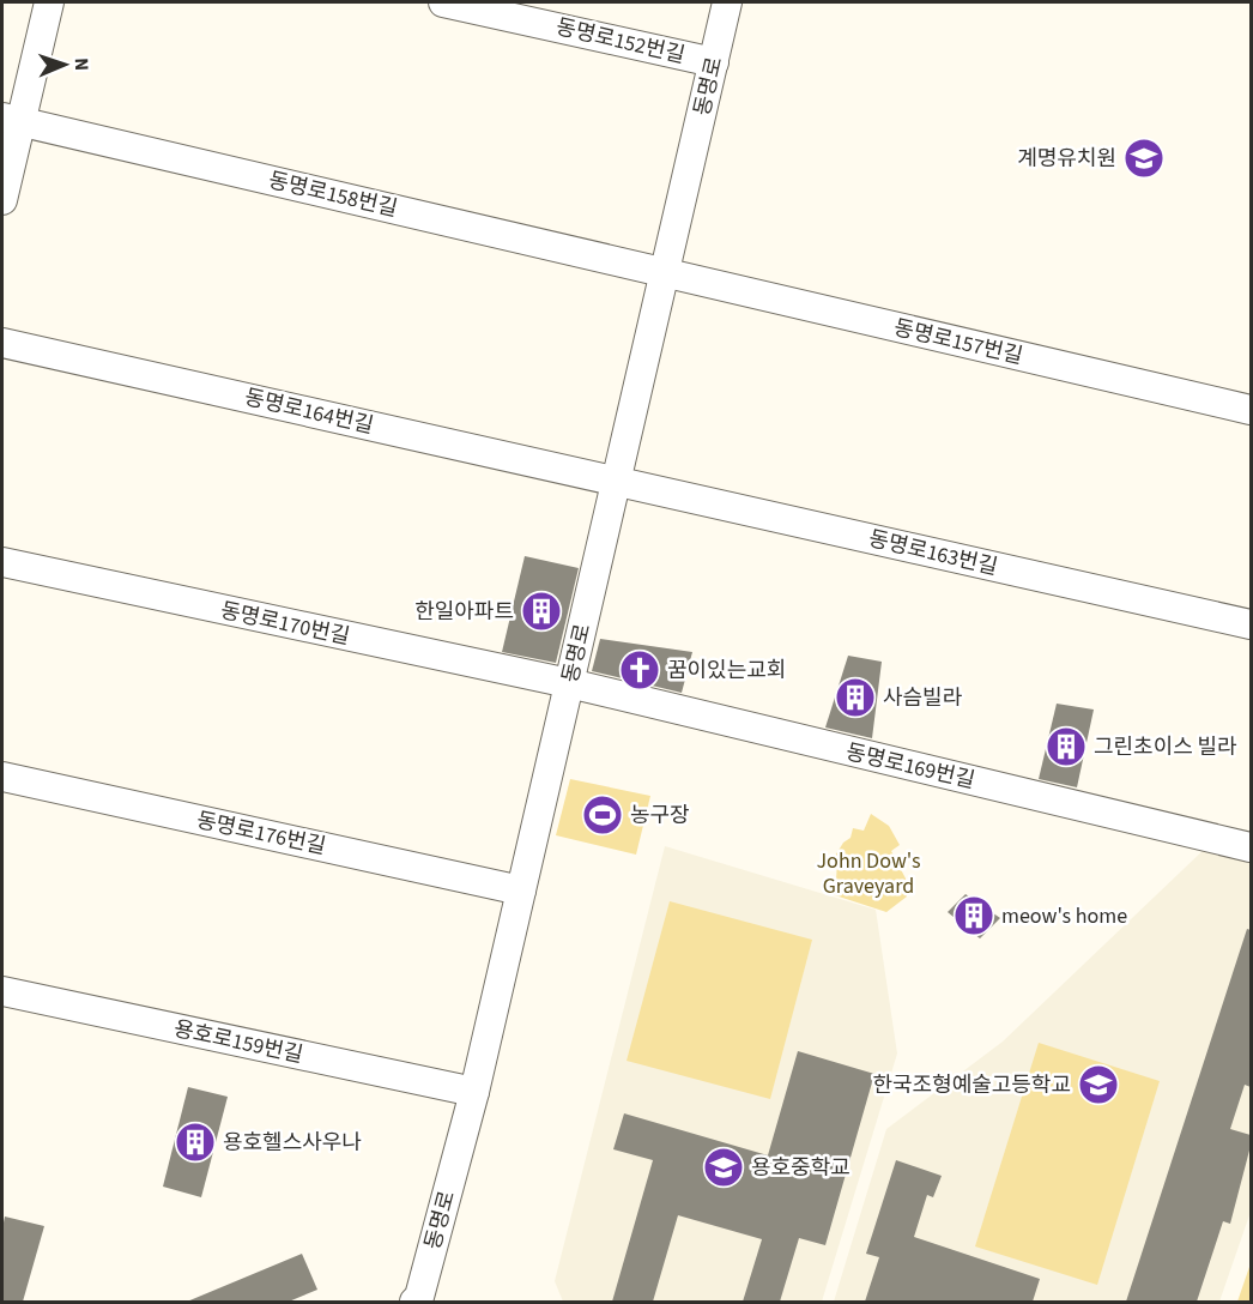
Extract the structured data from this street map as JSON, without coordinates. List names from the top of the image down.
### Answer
{
  "streets": {
    "street": [
      "동명로152번길",
      "동명로",
      "동명로158번길",
      "동명로157번길",
      "동명로164번길",
      "동명로163번길",
      "동명로170번길",
      "동명로169번길",
      "동명로176번길",
      "용호로159번길"
    ]
  },
  "crossings": [
    ["동명로152번길", "동명로"],
    ["동명로", "동명로158번길"],
    ["동명로", "동명로157번길"],
    ["동명로", "동명로164번길"],
    ["동명로", "동명로163번길"],
    ["동명로", "동명로170번길"],
    ["동명로", "동명로169번길"],
    ["동명로", "동명로176번길"],
    ["동명로", "용호로159번길"],
    ["동명로158번길", "동명로157번길"],
    ["동명로164번길", "동명로163번길"],
    ["동명로170번길", "동명로169번길"]
  ],
  "parks": ["John Dow's Graveyard"],
  "places": {
    "school or university": ["계명유치원", "한국조형예술고등학교", "용호중학교"],
    "building": [
      "한일아파트",
      "사슴빌라",
      "그린초이스 빌라",
      "meow's home",
      "용호헬스사우나"
    ],
    "church": ["꿈이있는교회"],
    "sports": ["농구장"]
  },
  "north": "right"
}
